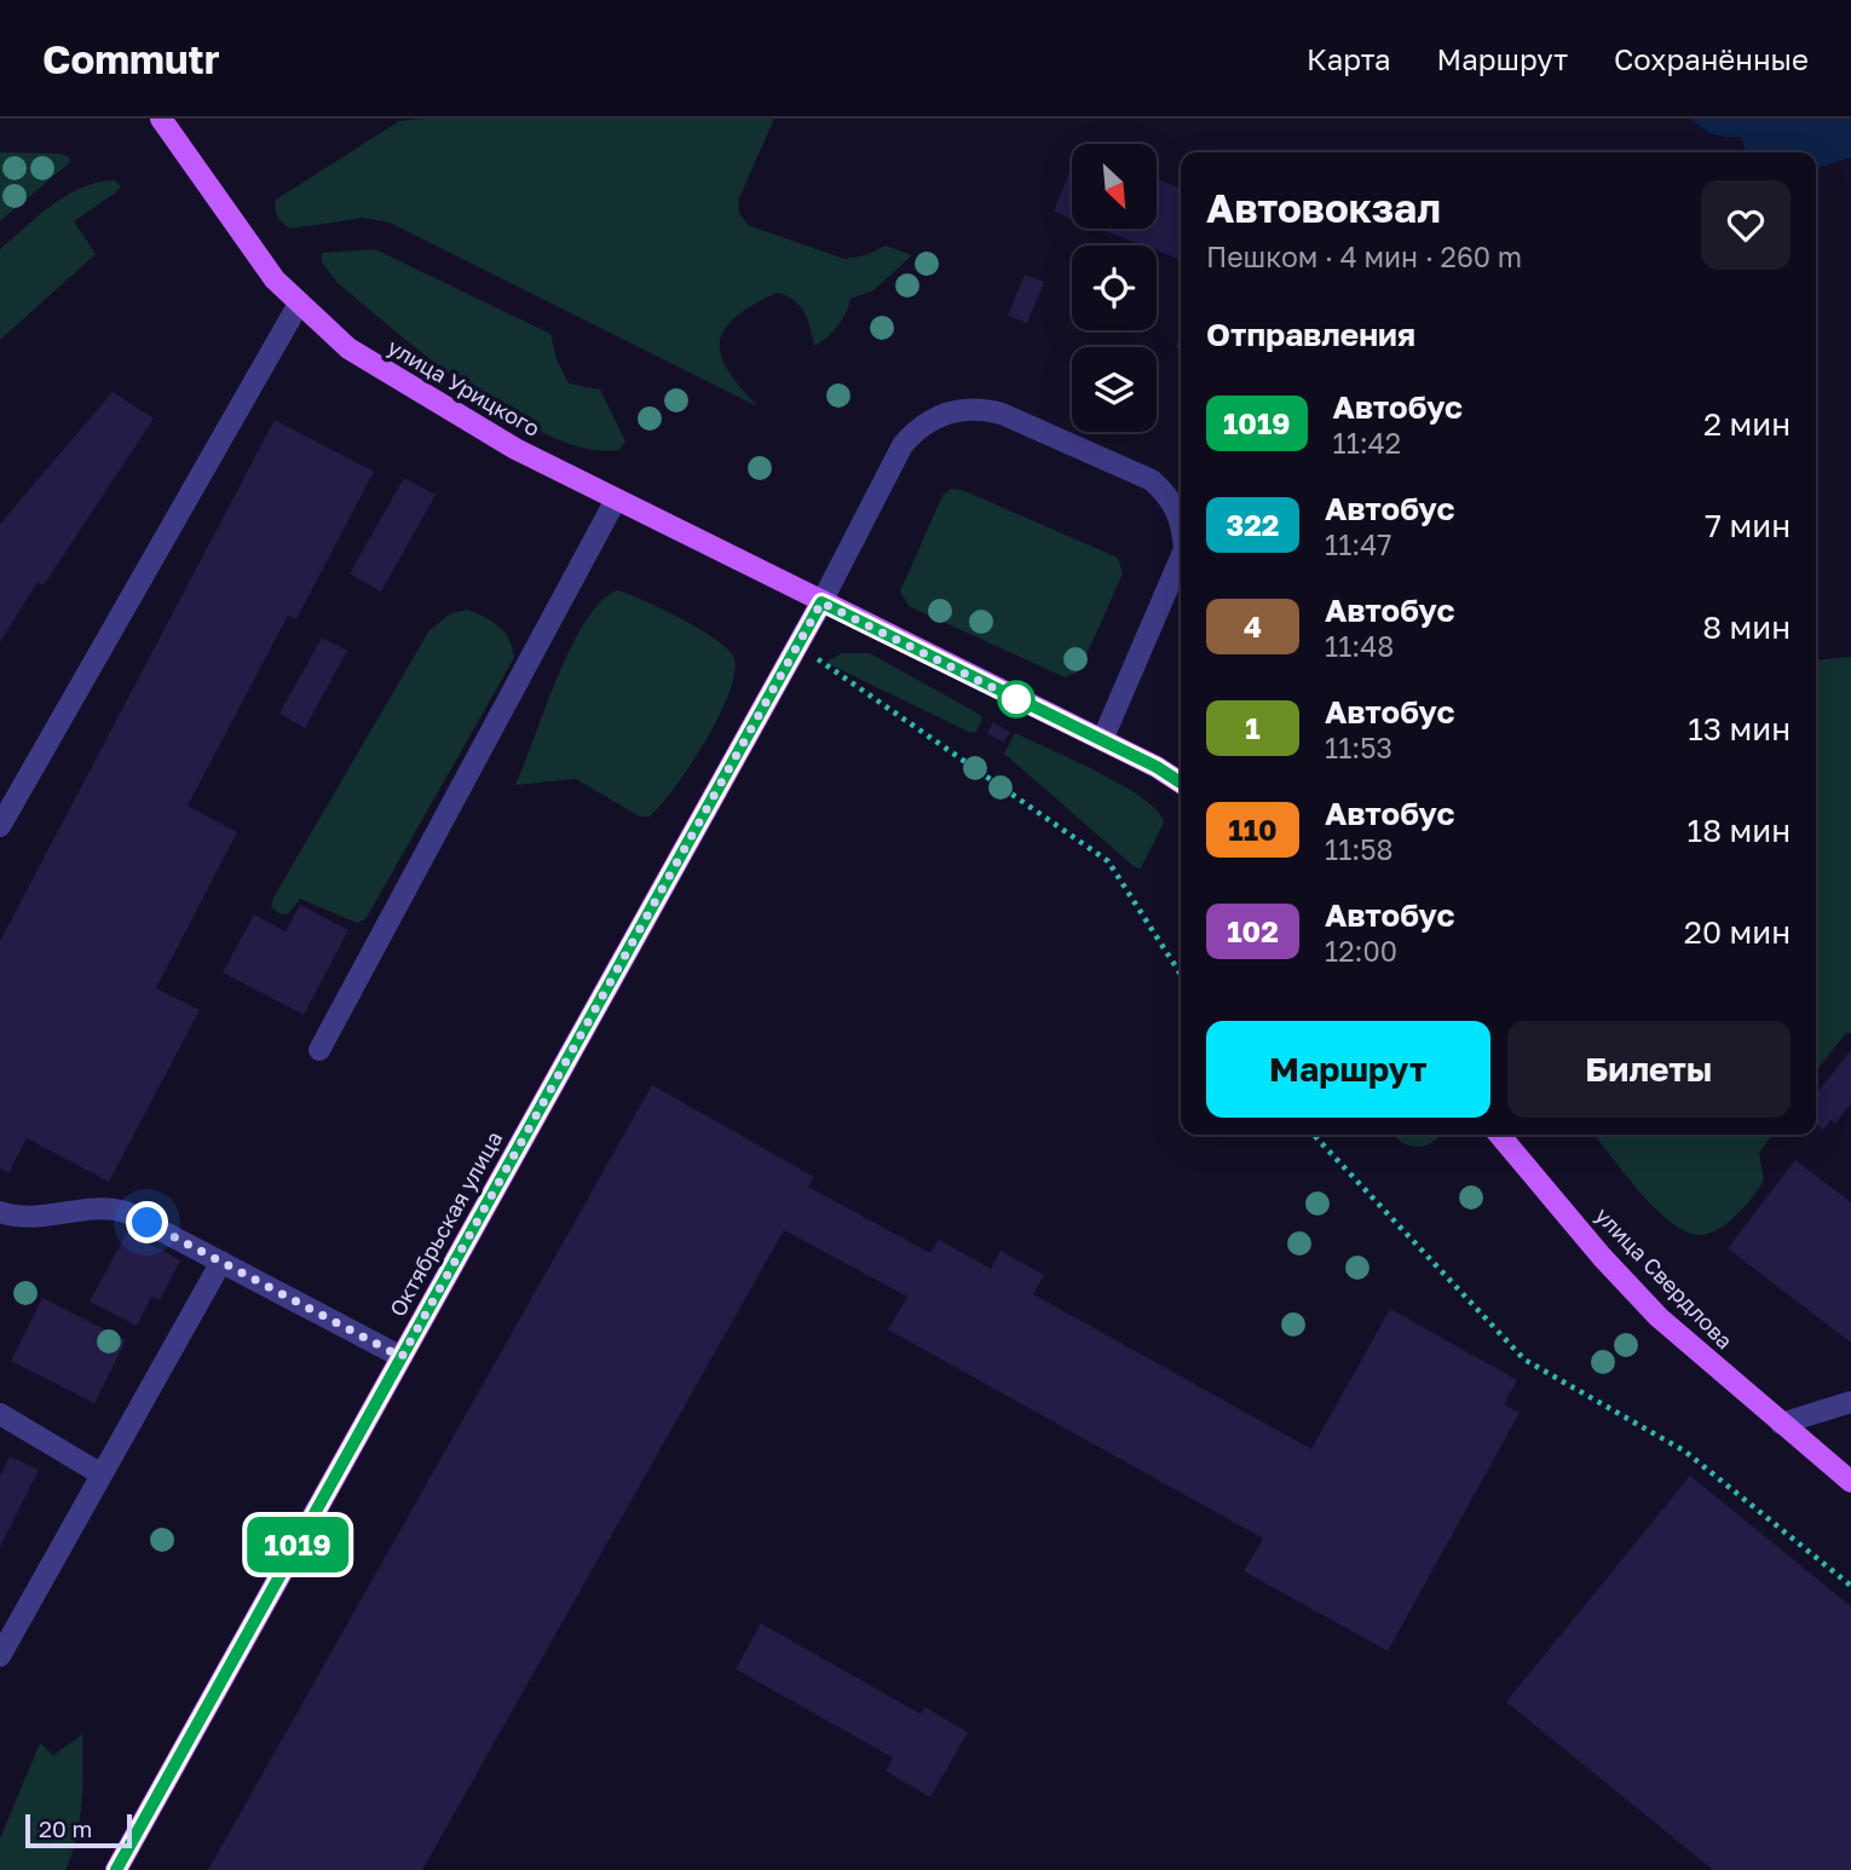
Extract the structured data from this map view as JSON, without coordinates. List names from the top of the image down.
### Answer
{
  "streets": {
    "main road": ["улица Урицкого", "Октябрьская улица", "улица Свердлова"]
  },
  "crossings": [
    ["улица Урицкого", "Октябрьская улица"]
  ],
  "lines": ["bus line 1019"],
  "scale_bar": "20 m",
  "north": "bottom right",
  "page": {
    "header": "Commutr",
    "nav": ["Карта", "Маршрут", "Сохранённые"],
    "on_map": "1019",
    "heading": [
      ["Автовокзал", "Пешком · 4 мин · 260 m"],
      "Отправления"
    ],
    "list": [
      {
        "mark": "1019",
        "name": "Автобус",
        "note": "11:42",
        "value": "2 мин"
      },
      {
        "mark": "322",
        "name": "Автобус",
        "note": "11:47",
        "value": "7 мин"
      },
      {
        "mark": "4",
        "name": "Автобус",
        "note": "11:48",
        "value": "8 мин"
      },
      {
        "mark": "1",
        "name": "Автобус",
        "note": "11:53",
        "value": "13 мин"
      },
      {
        "mark": "110",
        "name": "Автобус",
        "note": "11:58",
        "value": "18 мин"
      },
      {
        "mark": "102",
        "name": "Автобус",
        "note": "12:00",
        "value": "20 мин"
      }
    ],
    "buttons": ["Маршрут", "Билеты"],
    "scale": "20 m"
  }
}
